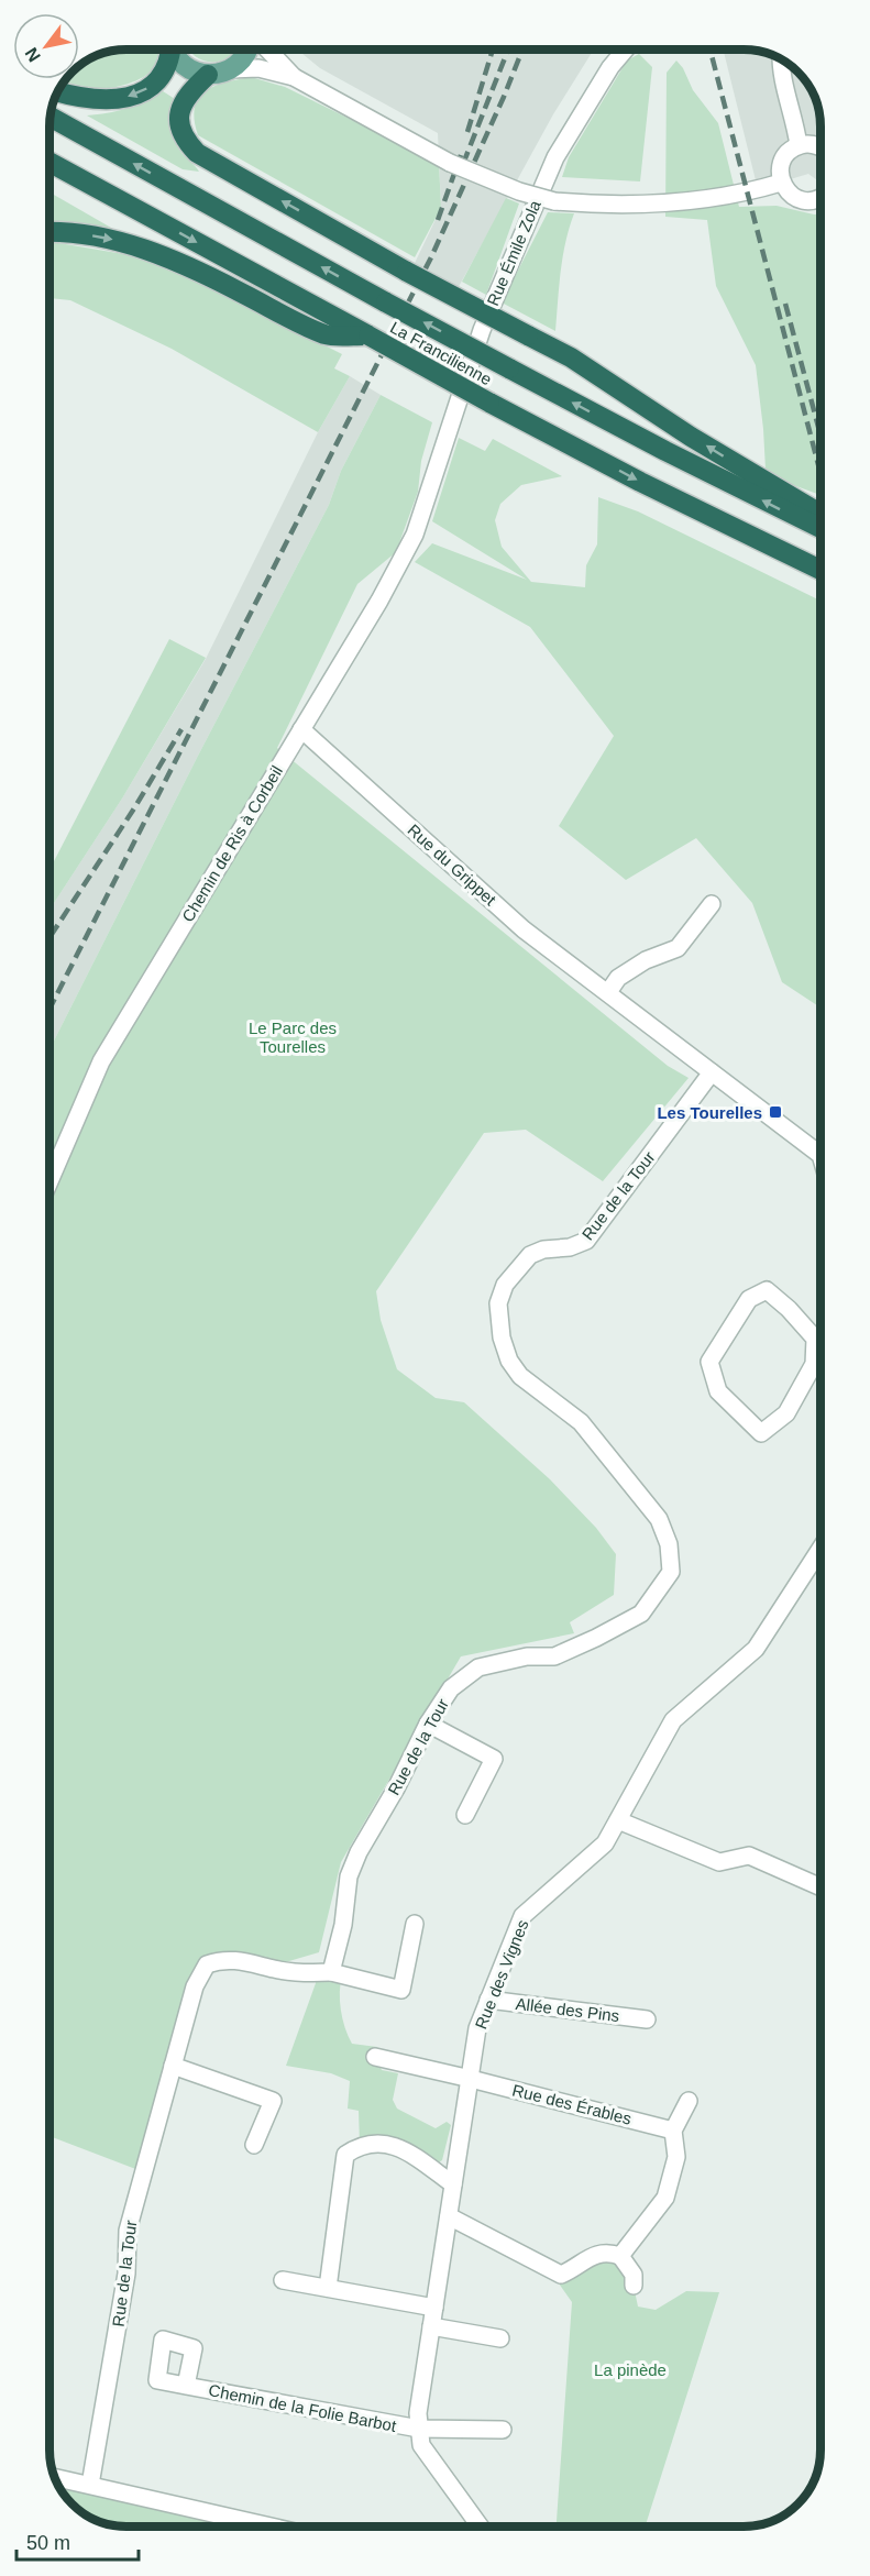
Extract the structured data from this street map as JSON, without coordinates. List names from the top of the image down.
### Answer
{
  "streets": {
    "highway": ["La Francilienne"],
    "street": [
      "Rue Émile Zola",
      "Chemin de Ris à Corbeil",
      "Rue du Grippet",
      "Rue de la Tour",
      "Rue des Vignes",
      "Allée des Pins",
      "Rue des Érables",
      "Chemin de la Folie Barbot"
    ]
  },
  "crossings": [
    ["Rue Émile Zola", "Chemin de Ris à Corbeil"],
    ["Chemin de Ris à Corbeil", "Rue du Grippet"],
    ["Rue du Grippet", "Rue de la Tour"],
    ["Rue des Vignes", "Allée des Pins"],
    ["Rue des Vignes", "Rue des Érables"],
    ["Rue des Vignes", "Chemin de la Folie Barbot"]
  ],
  "parks": ["Le Parc des Tourelles", "La pinède"],
  "places": {
    "transit": ["Les Tourelles"]
  },
  "scale_bar": "50 m",
  "north": "bottom left"
}
